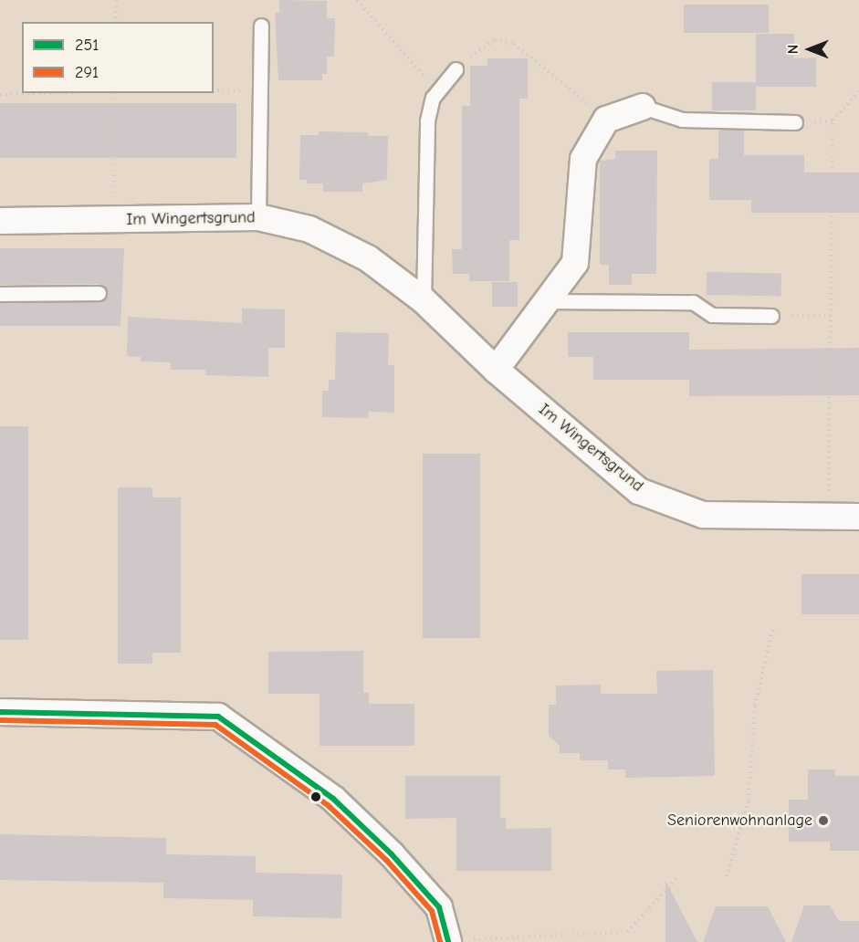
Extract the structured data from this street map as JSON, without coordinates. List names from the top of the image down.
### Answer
{
  "streets": {
    "street": ["Im Wingertsgrund"]
  },
  "places": ["Seniorenwohnanlage"],
  "lines": ["transit line 251", "transit line 291"],
  "legend": ["251", "291"],
  "north": "left"
}
